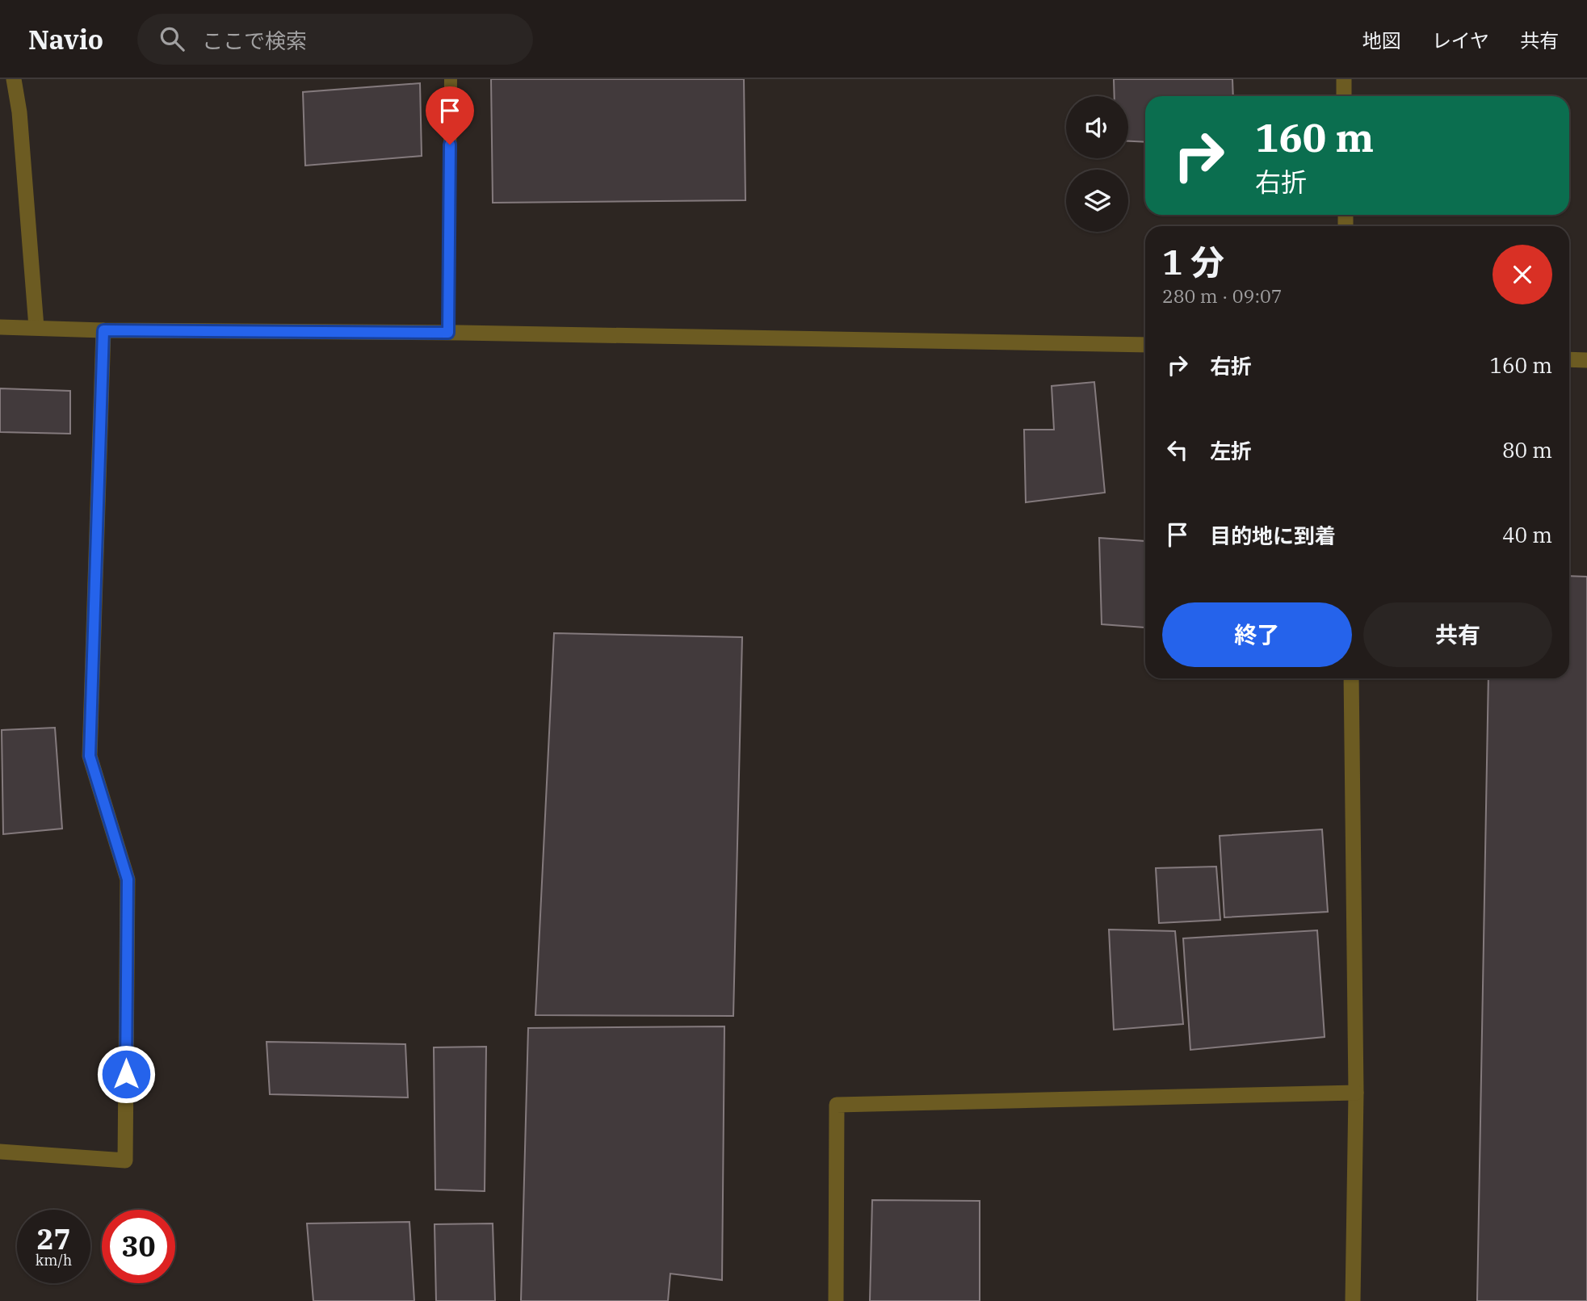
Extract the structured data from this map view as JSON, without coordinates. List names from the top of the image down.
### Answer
{
  "page": {
    "header": "Navio",
    "search": "ここで検索",
    "nav": ["地図", "レイヤ", "共有"],
    "turn": ["160 m", "右折"],
    "heading": ["1 分", "280 m · 09:07"],
    "list": [
      {
        "name": "右折",
        "value": "160 m"
      },
      {
        "name": "左折",
        "value": "80 m"
      },
      {
        "name": "目的地に到着",
        "value": "40 m"
      }
    ],
    "buttons": ["終了", "共有"],
    "speed": "27 km/h",
    "limit": "30"
  }
}
